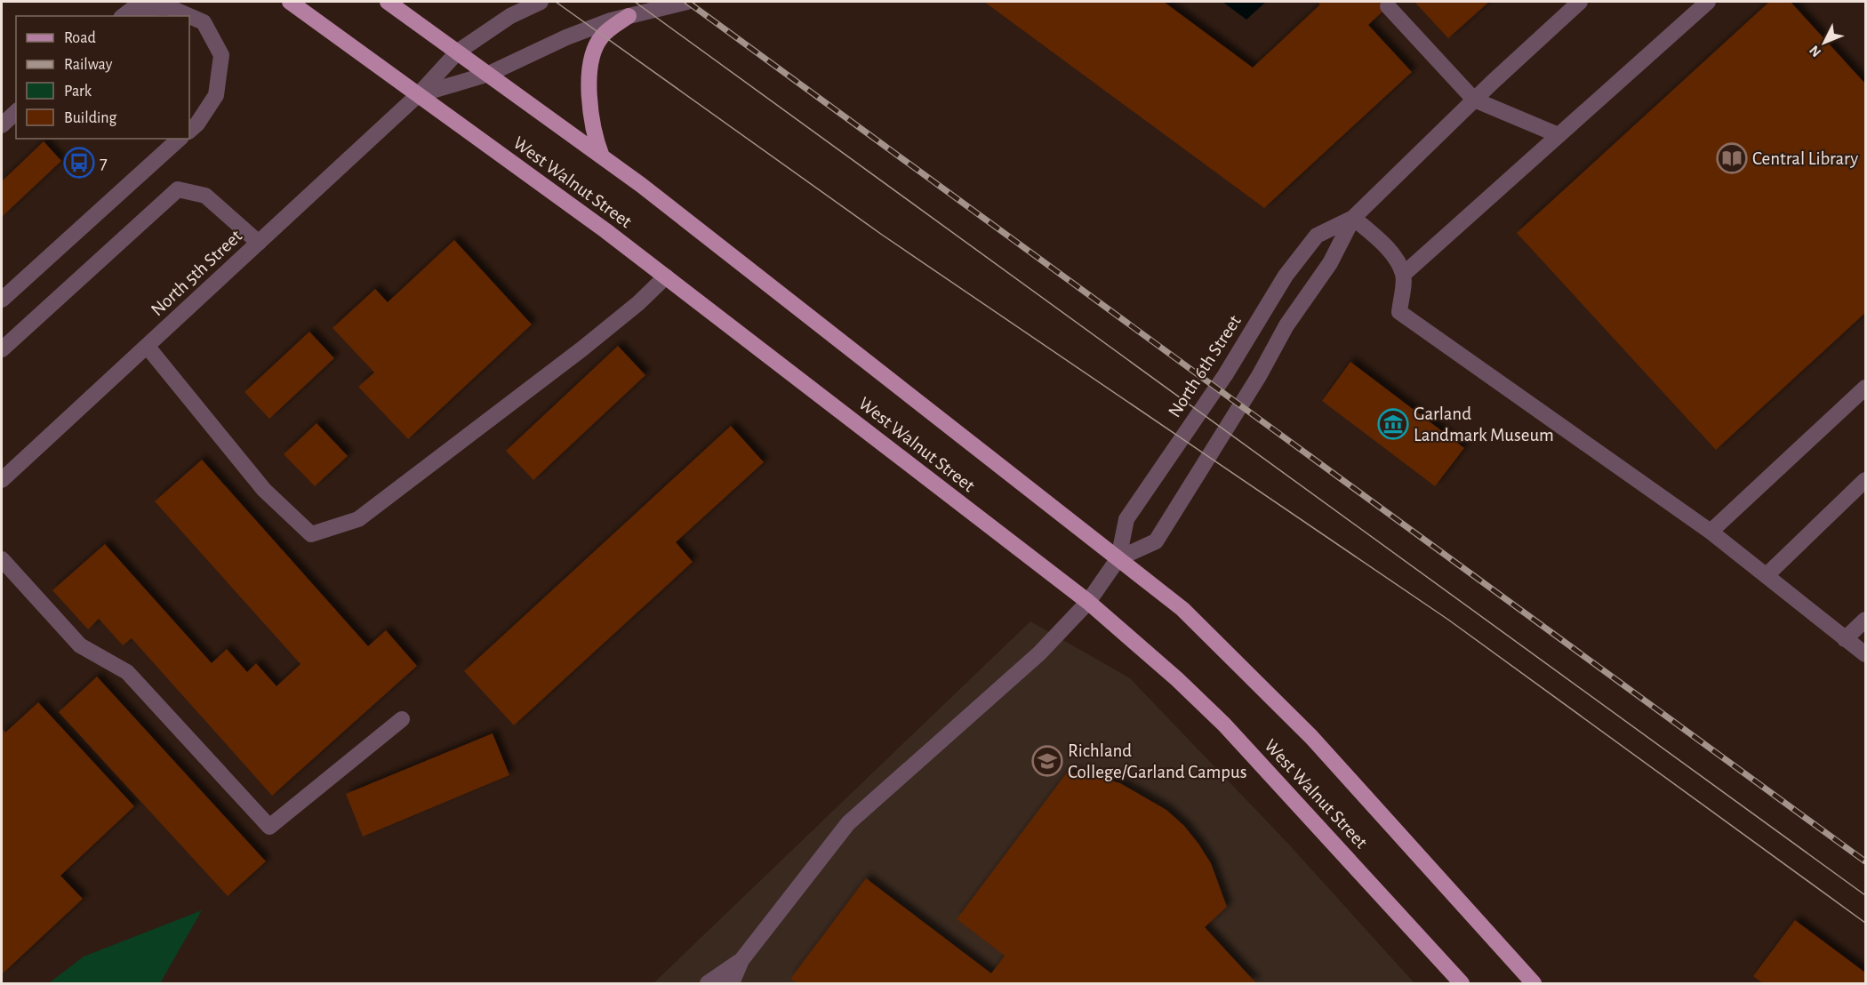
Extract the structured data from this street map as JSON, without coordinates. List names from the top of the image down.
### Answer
{
  "streets": {
    "main road": ["West Walnut Street"],
    "street": ["North 5th Street", "North 6th Street"]
  },
  "crossings": [
    ["West Walnut Street", "North 5th Street"],
    ["West Walnut Street", "North 6th Street"]
  ],
  "places": {
    "library": ["Central Library"],
    "bus stop": ["7"],
    "museum": ["Garland Landmark Museum"],
    "school or university": ["Richland College/Garland Campus"]
  },
  "legend": [
    "Road",
    "Railway",
    "Park",
    "Building"
  ],
  "north": "bottom left"
}
